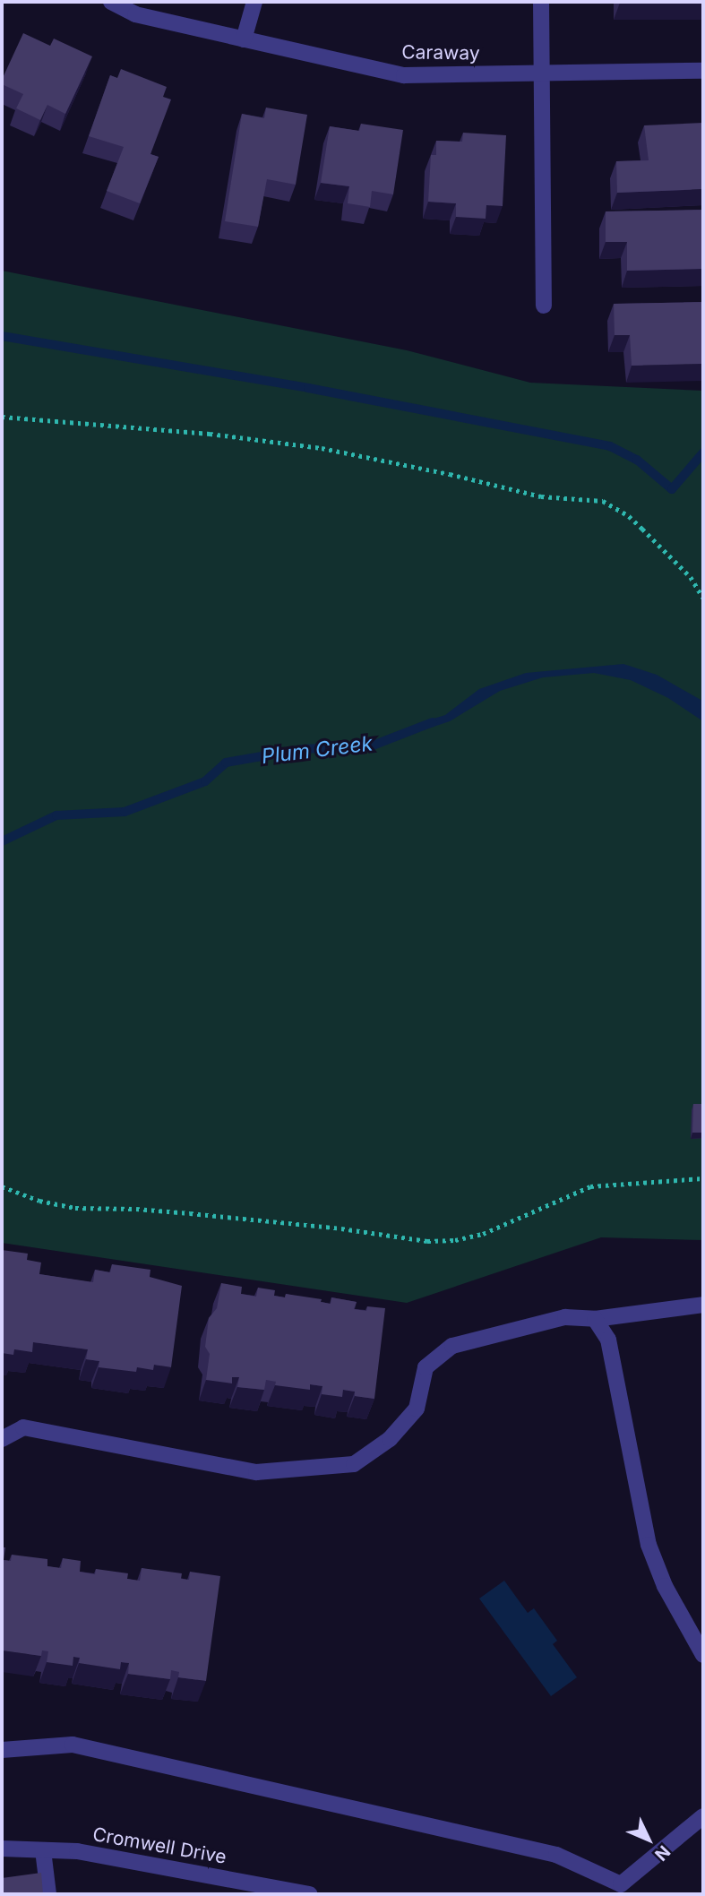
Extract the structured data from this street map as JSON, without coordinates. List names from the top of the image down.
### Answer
{
  "streets": {
    "street": ["Caraway", "Cromwell Drive"]
  },
  "water": ["Plum Creek"],
  "north": "bottom right"
}
